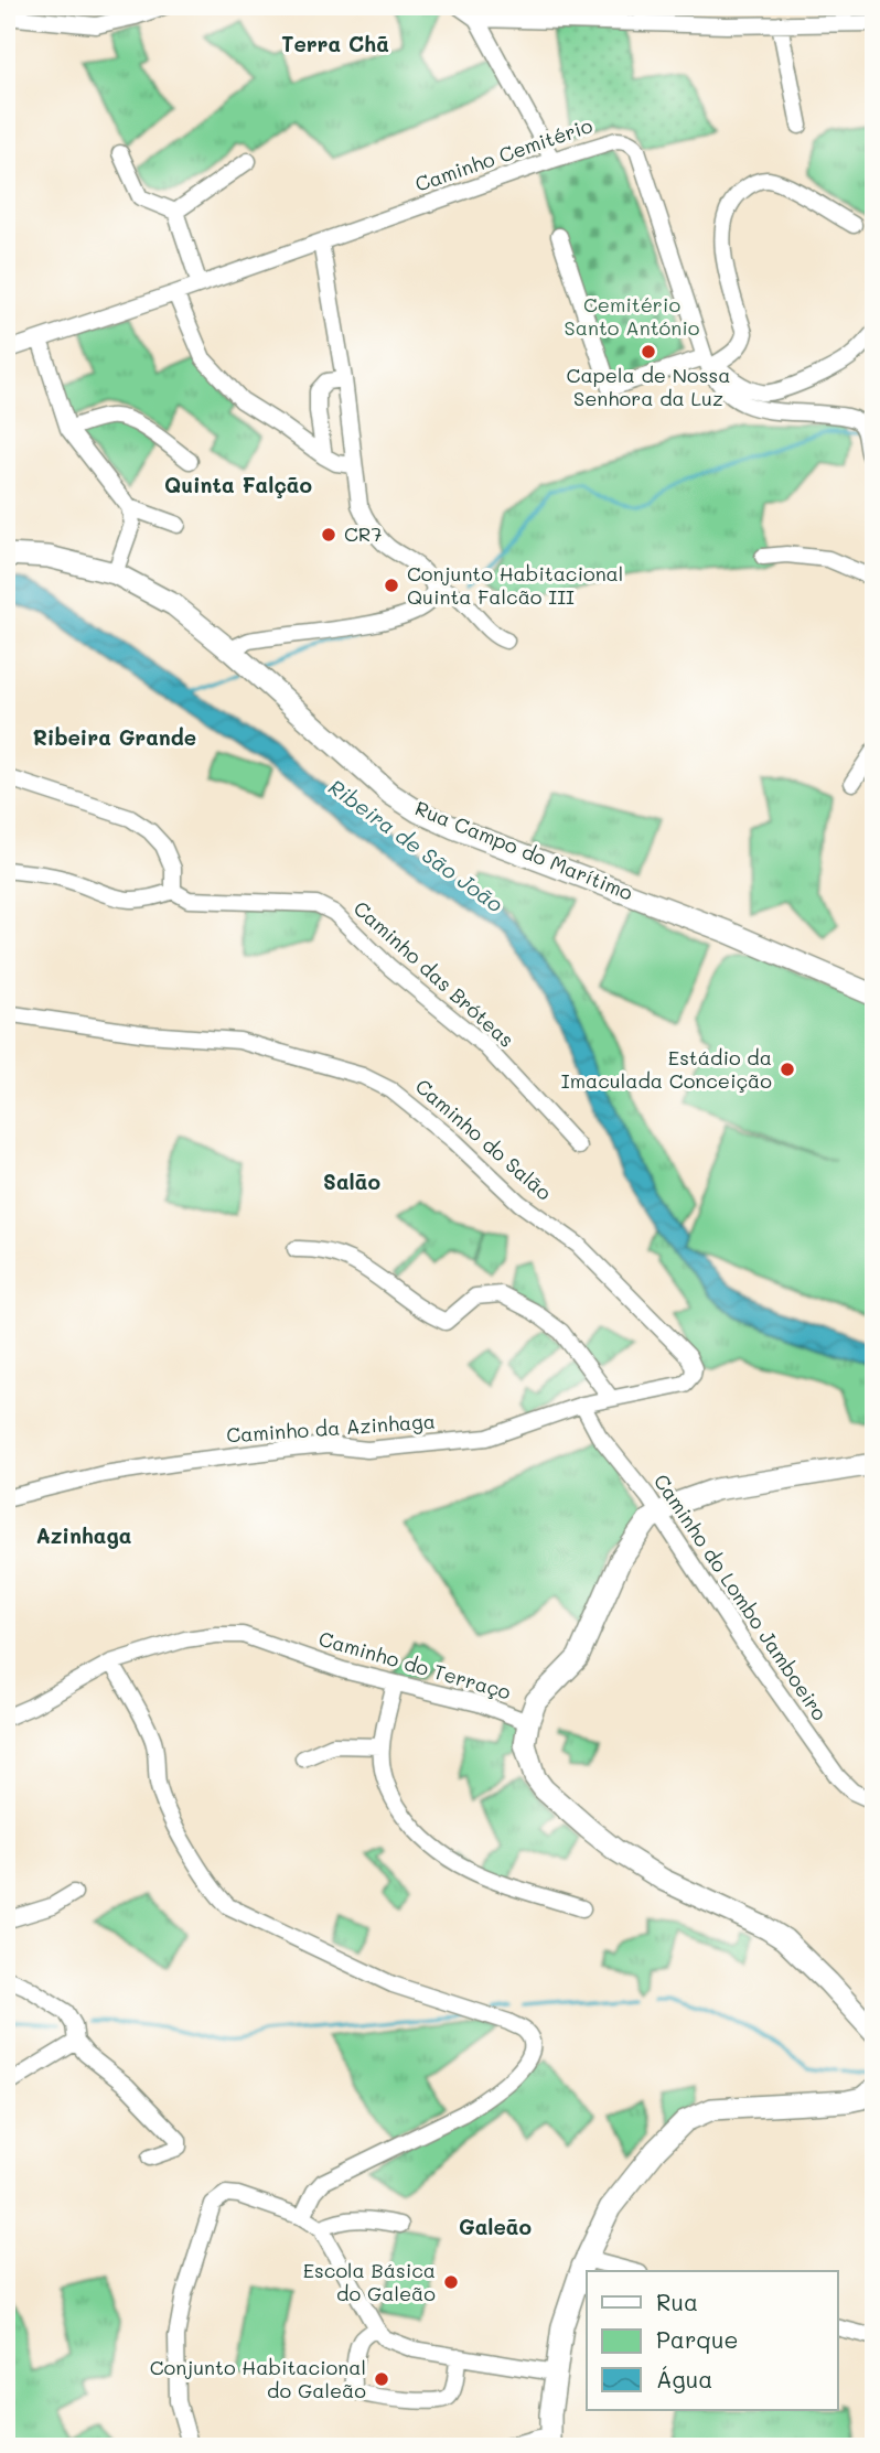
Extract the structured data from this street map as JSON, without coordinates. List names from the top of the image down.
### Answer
{
  "streets": {
    "main road": ["Rua Campo do Marítimo"],
    "street": [
      "Caminho Cemitério",
      "Caminho das Bróteas",
      "Caminho do Salão",
      "Caminho da Azinhaga",
      "Caminho do Lombo Jamboeiro",
      "Caminho do Terraço"
    ]
  },
  "crossings": [
    ["Caminho do Salão", "Caminho da Azinhaga"],
    ["Caminho da Azinhaga", "Caminho do Lombo Jamboeiro"]
  ],
  "districts": [
    "Terra Chã",
    "Quinta Falção",
    "Ribeira Grande",
    "Salão",
    "Azinhaga",
    "Galeão"
  ],
  "water": ["Ribeira de São João"],
  "parks": ["Cemitério Santo António"],
  "places": [
    "Capela de Nossa Senhora da Luz",
    "CR7",
    "Conjunto Habitacional Quinta Falcão III",
    "Estádio da Imaculada Conceição",
    "Escola Básica do Galeão",
    "Conjunto Habitacional do Galeão"
  ],
  "legend": ["Rua", "Parque", "Água"]
}
